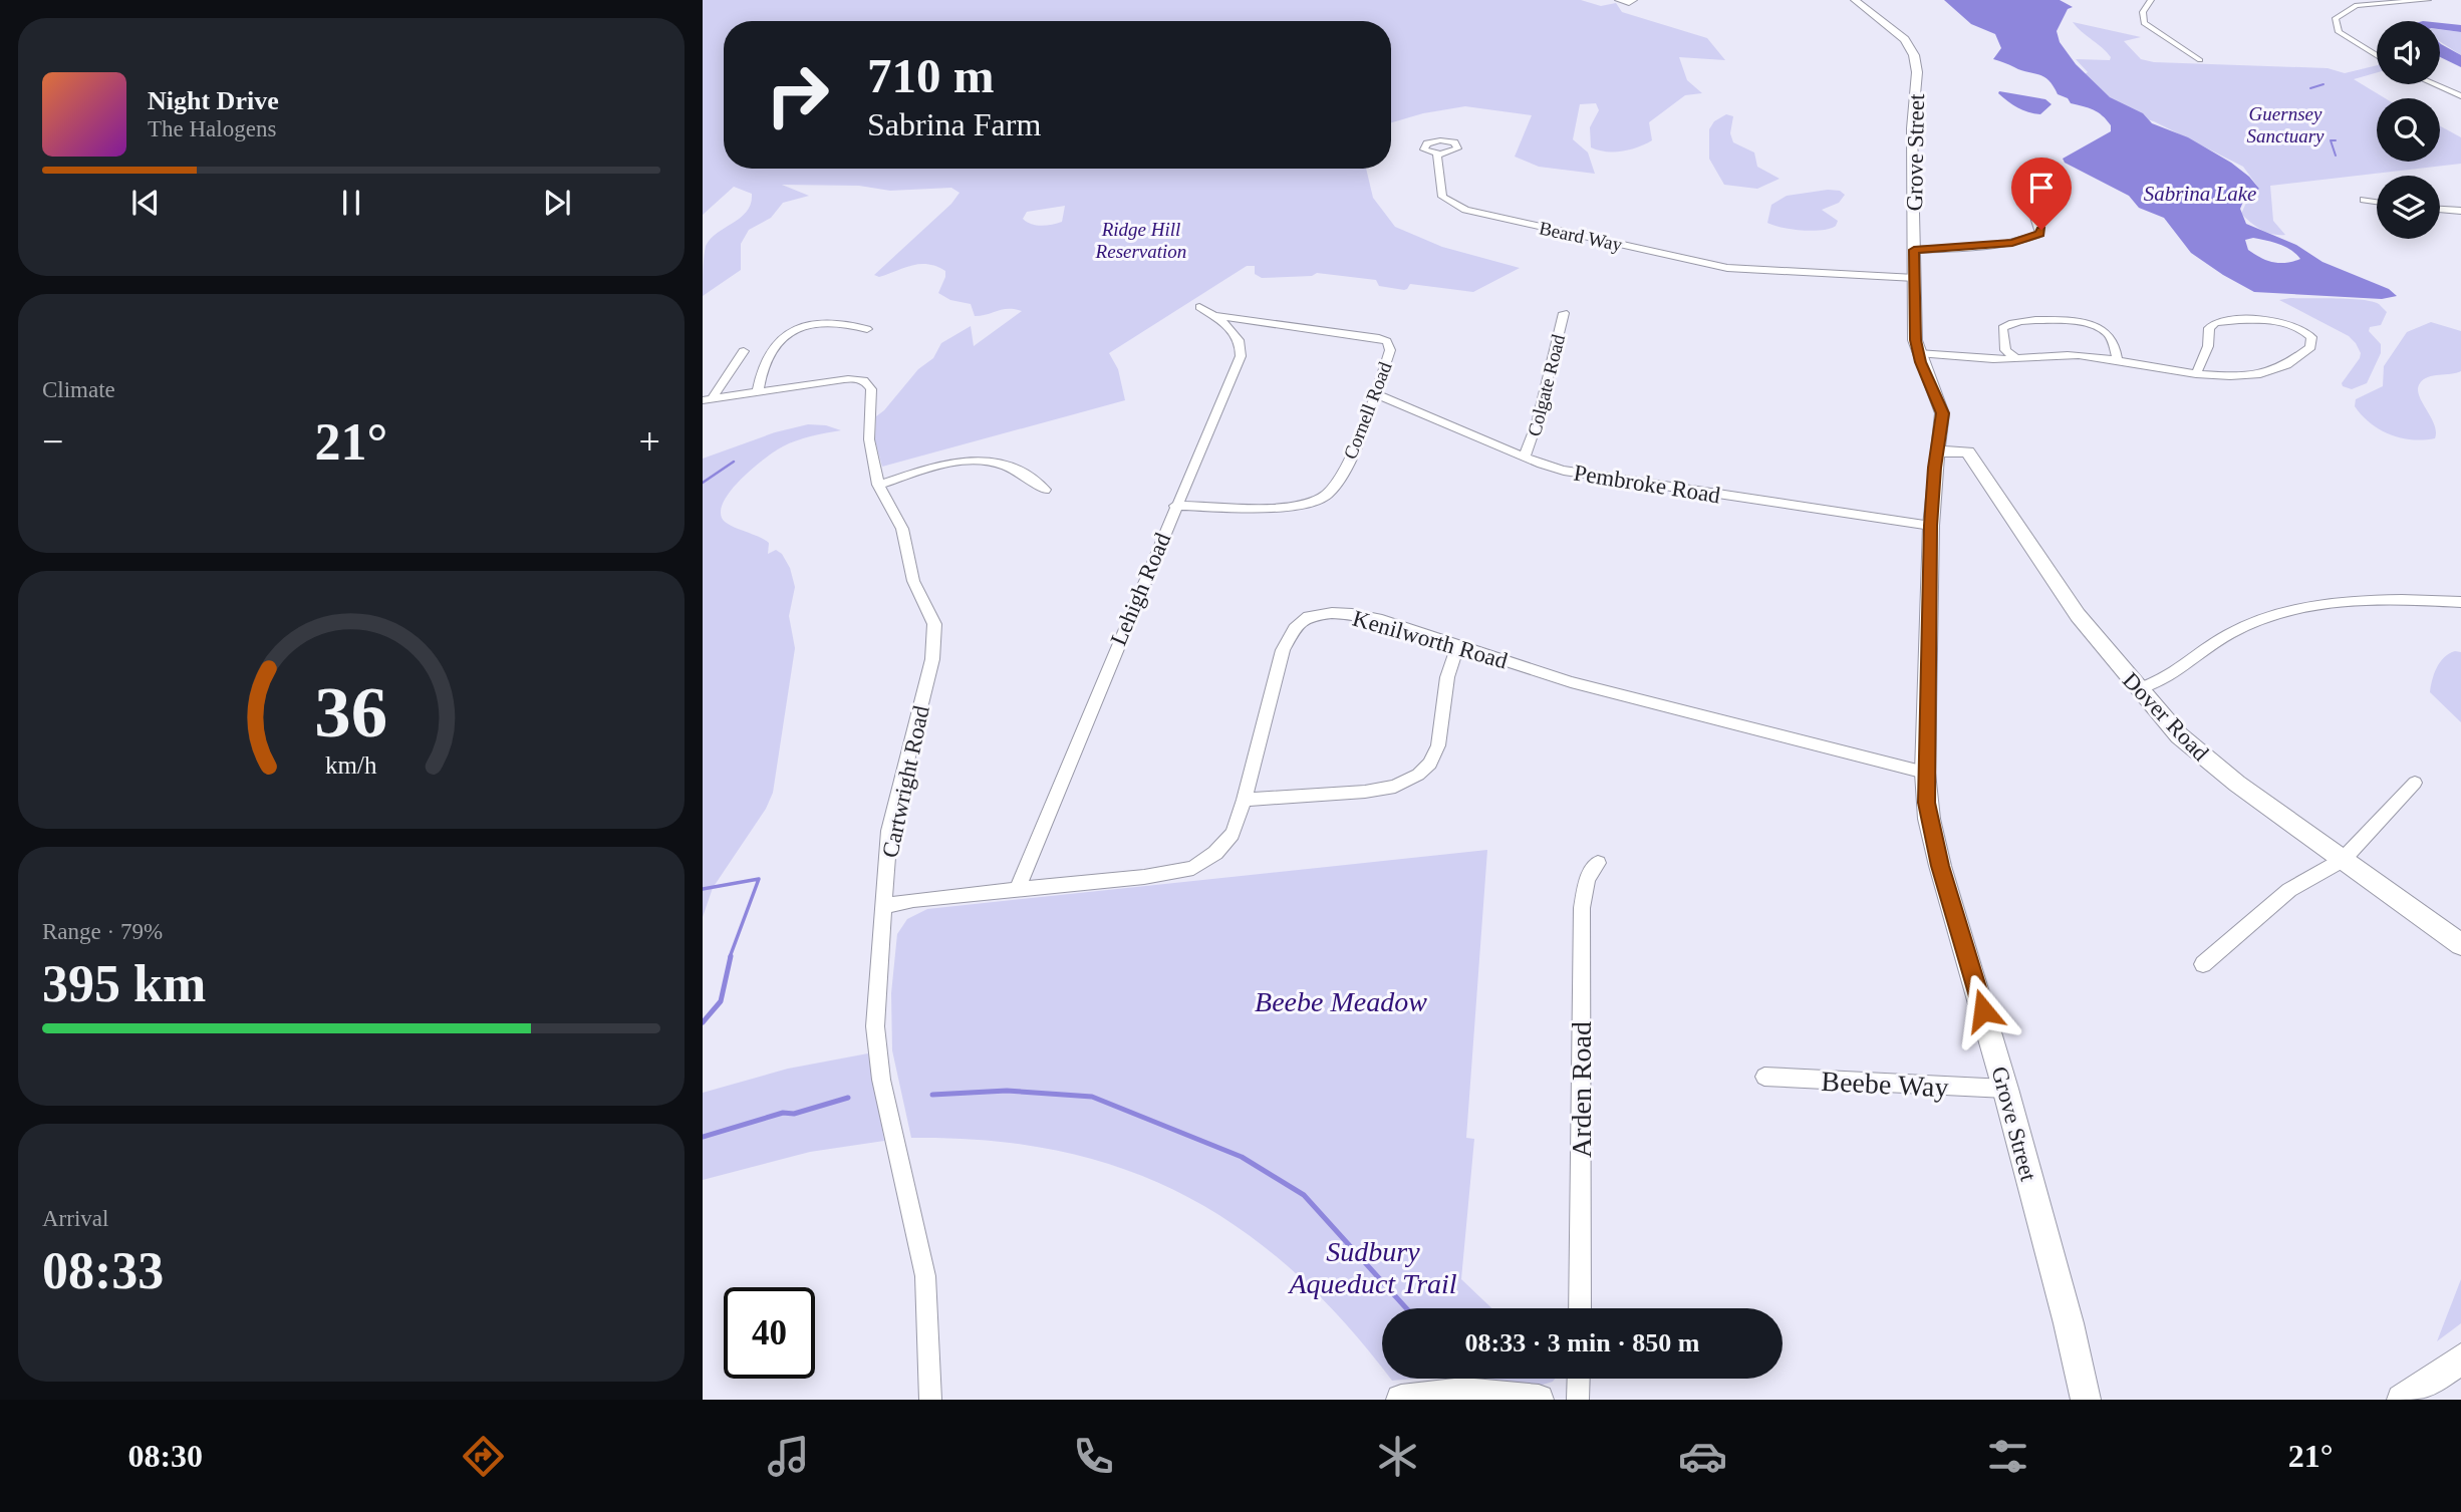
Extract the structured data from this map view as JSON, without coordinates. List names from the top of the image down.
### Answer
{
  "streets": {
    "street": [
      "Grove Street",
      "Beard Way",
      "Colgate Road",
      "Cornell Road",
      "Pembroke Road",
      "Lehigh Road",
      "Kenilworth Road",
      "Dover Road",
      "Cartwright Road",
      "Beebe Way",
      "Arden Road"
    ]
  },
  "crossings": [
    ["Grove Street", "Beard Way"],
    ["Grove Street", "Pembroke Road"],
    ["Grove Street", "Kenilworth Road"],
    ["Grove Street", "Dover Road"],
    ["Grove Street", "Beebe Way"],
    ["Colgate Road", "Pembroke Road"],
    ["Cornell Road", "Pembroke Road"],
    ["Cornell Road", "Lehigh Road"],
    ["Lehigh Road", "Kenilworth Road"],
    ["Kenilworth Road", "Cartwright Road"]
  ],
  "water": ["Sabrina Lake"],
  "parks": [
    "Guernsey Sanctuary",
    "Ridge Hill Reservation",
    "Beebe Meadow",
    "Sudbury Aqueduct Trail"
  ],
  "page": {
    "turn": ["710 m", "Sabrina Farm"],
    "song": ["Night Drive", "The Halogens"],
    "tile": [
      "Climate",
      ["Range · 79%", "395 km"],
      ["Arrival", "08:33"]
    ],
    "heat": ["−", "21°", "+"],
    "limit": "40",
    "trip": "08:33 · 3 min · 850 m",
    "tabs": ["08:30", "21°"],
    "gauge": ["36", "km/h"]
  }
}
